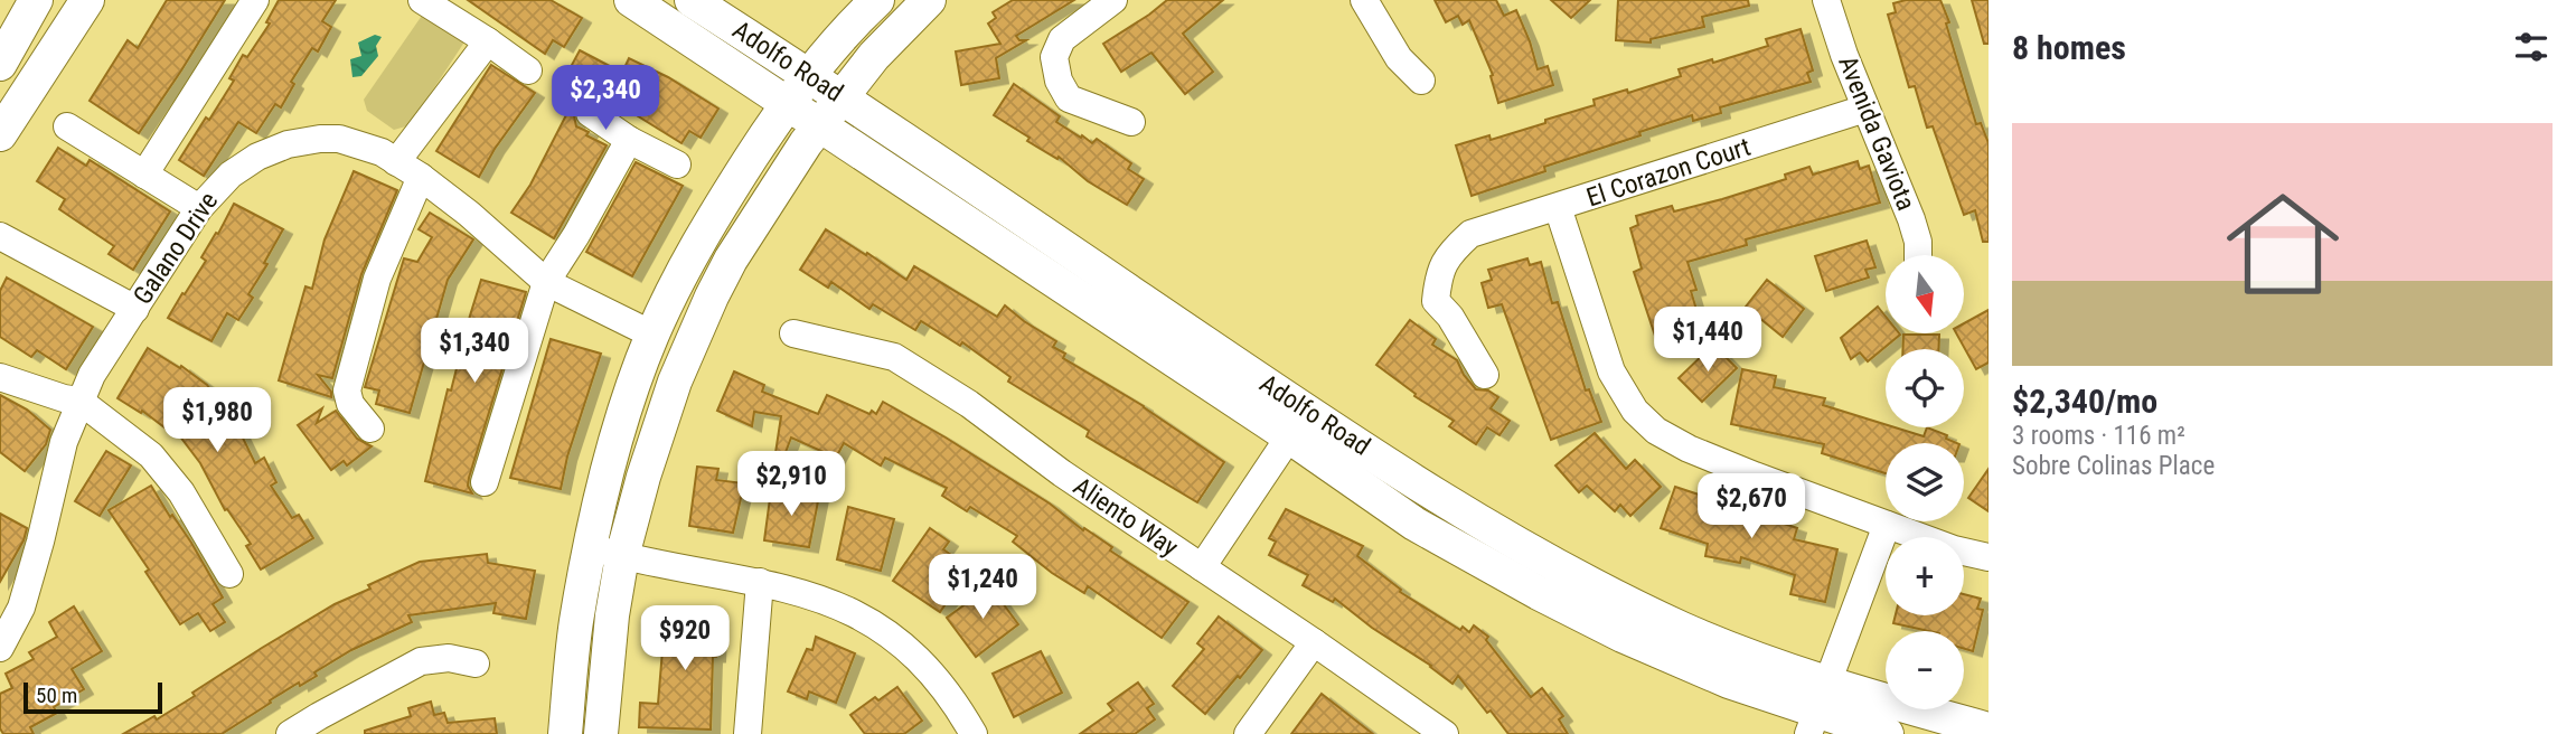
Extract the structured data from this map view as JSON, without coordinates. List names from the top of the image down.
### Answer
{
  "streets": {
    "main road": ["Adolfo Road"],
    "street": [
      "Avenida Gaviota",
      "El Corazon Court",
      "Galano Drive",
      "Aliento Way"
    ]
  },
  "crossings": [
    ["Avenida Gaviota", "El Corazon Court"]
  ],
  "scale_bar": "50 m",
  "north": "bottom",
  "page": {
    "heading": "8 homes",
    "price": [
      "$2,340",
      "$1,440",
      "$1,340",
      "$1,980",
      "$2,910",
      "$2,670",
      "$1,240",
      "$920"
    ],
    "list": [
      {
        "name": "$2,340/mo",
        "note": "3 rooms · 116 m² · Sobre Colinas Place"
      }
    ],
    "map_buttons": ["+", "−"],
    "scale": "50 m"
  }
}
